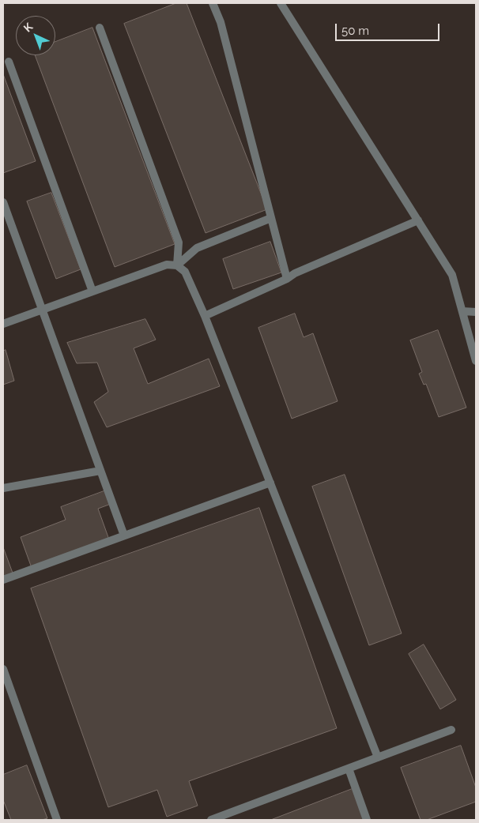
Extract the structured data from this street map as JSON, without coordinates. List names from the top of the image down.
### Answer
{
  "scale_bar": "50 m",
  "north": "top left"
}
